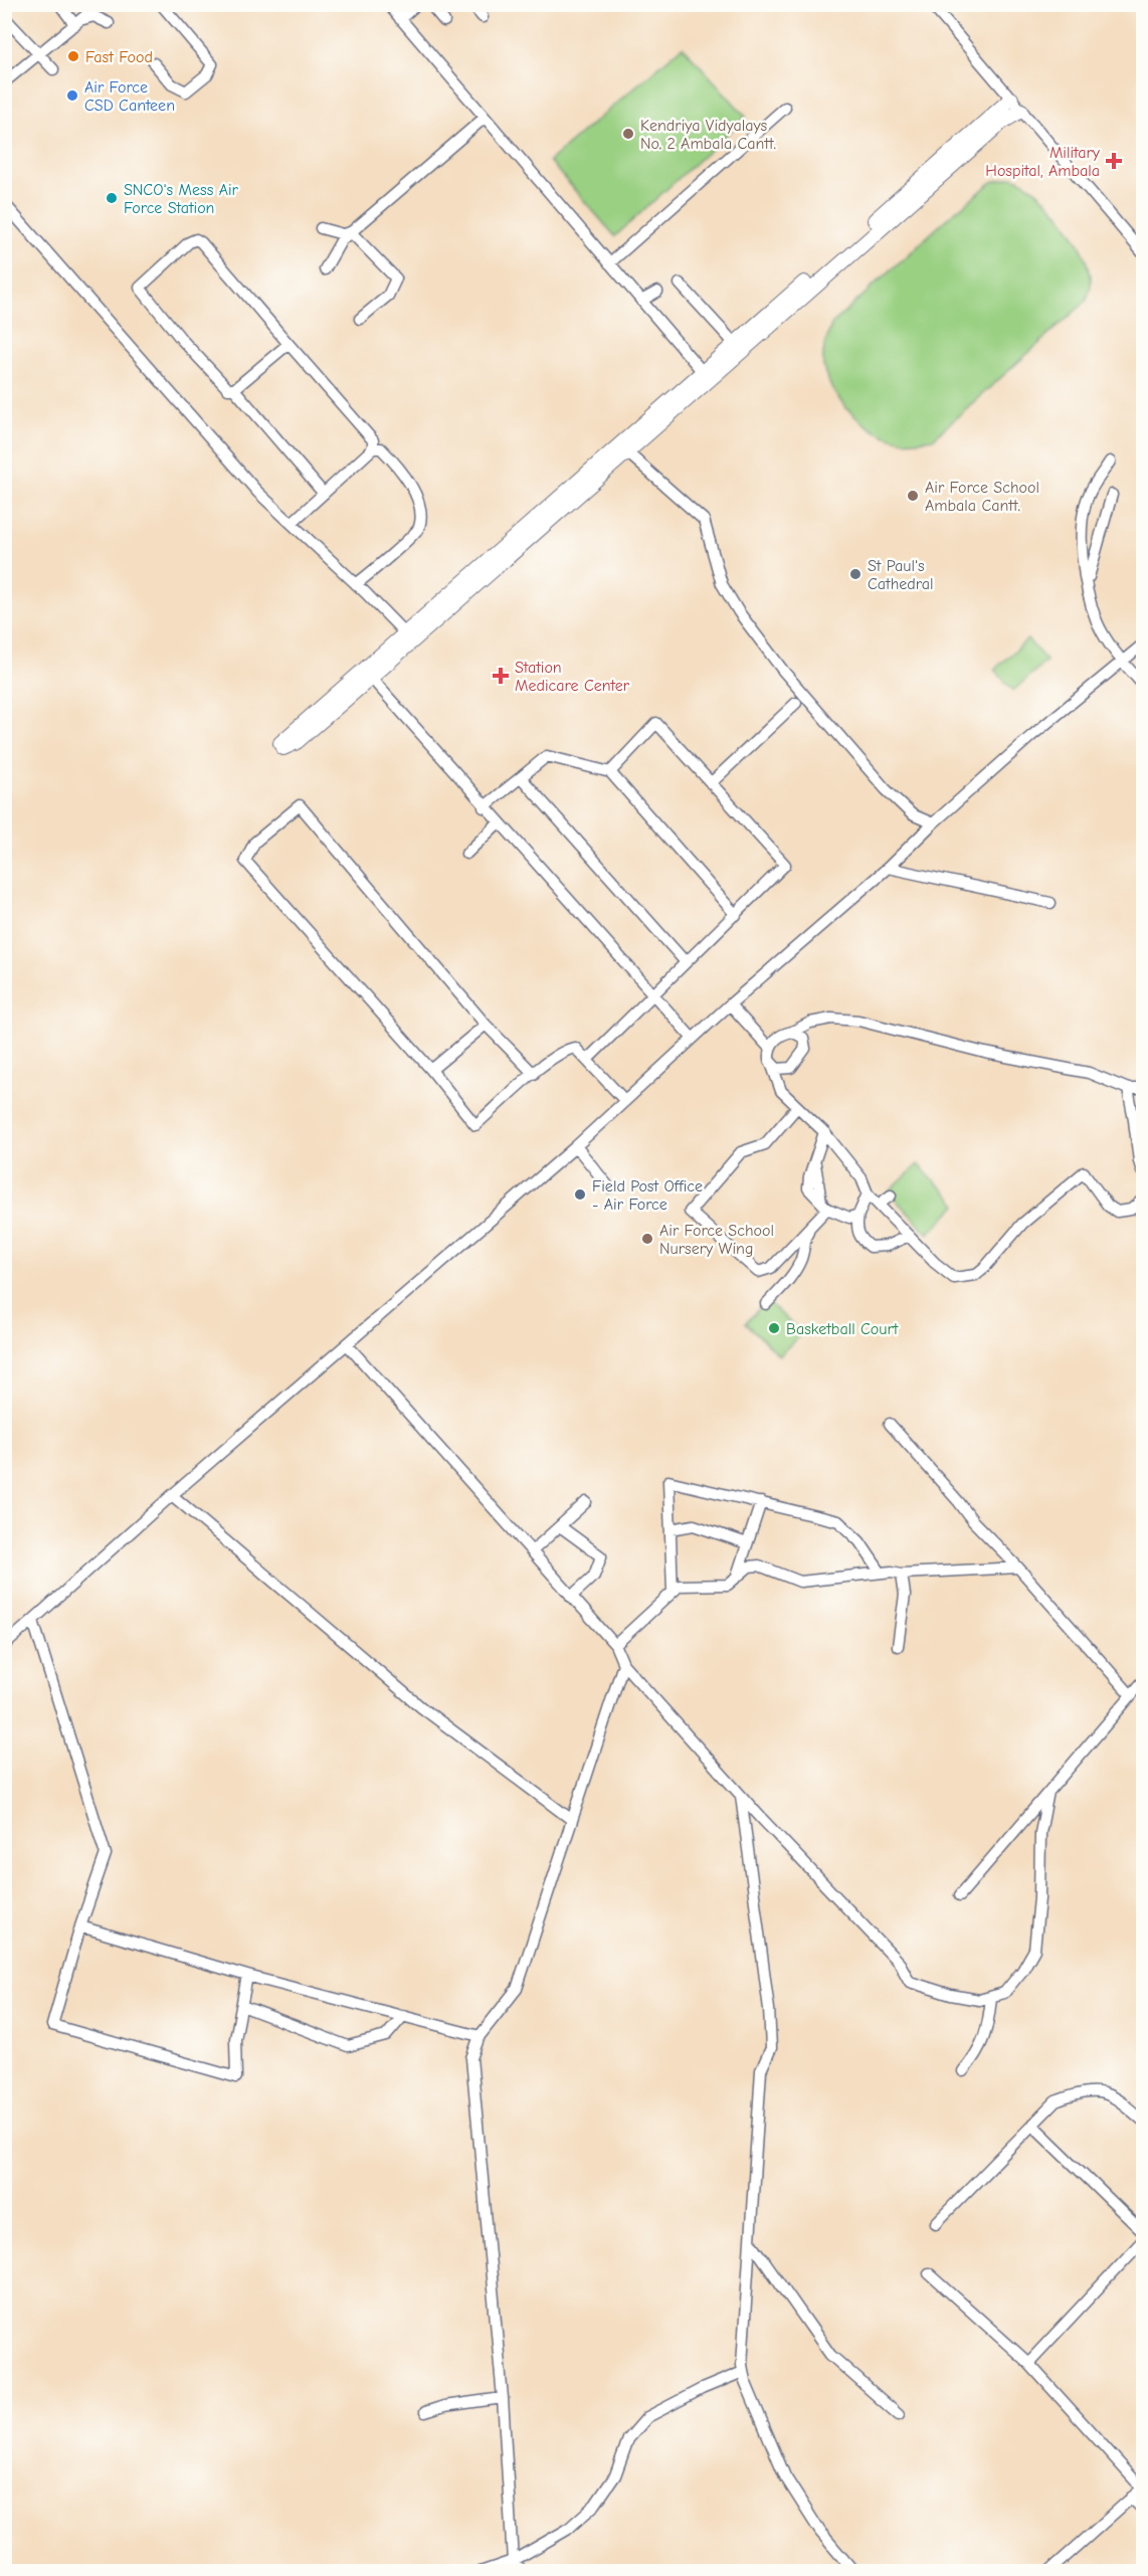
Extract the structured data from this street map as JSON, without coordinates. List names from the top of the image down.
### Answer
{
  "places": {
    "other": [
      "Fast Food",
      "Air Force CSD Canteen",
      "Kendriya Vidyalays No. 2 Ambala Cantt.",
      "SNCO's Mess Air Force Station",
      "Air Force School Ambala Cantt.",
      "St Paul's Cathedral",
      "Field Post Office - Air Force",
      "Air Force School Nursery Wing",
      "Basketball Court"
    ],
    "health": ["Military Hospital, Ambala", "Station Medicare Center"]
  }
}
